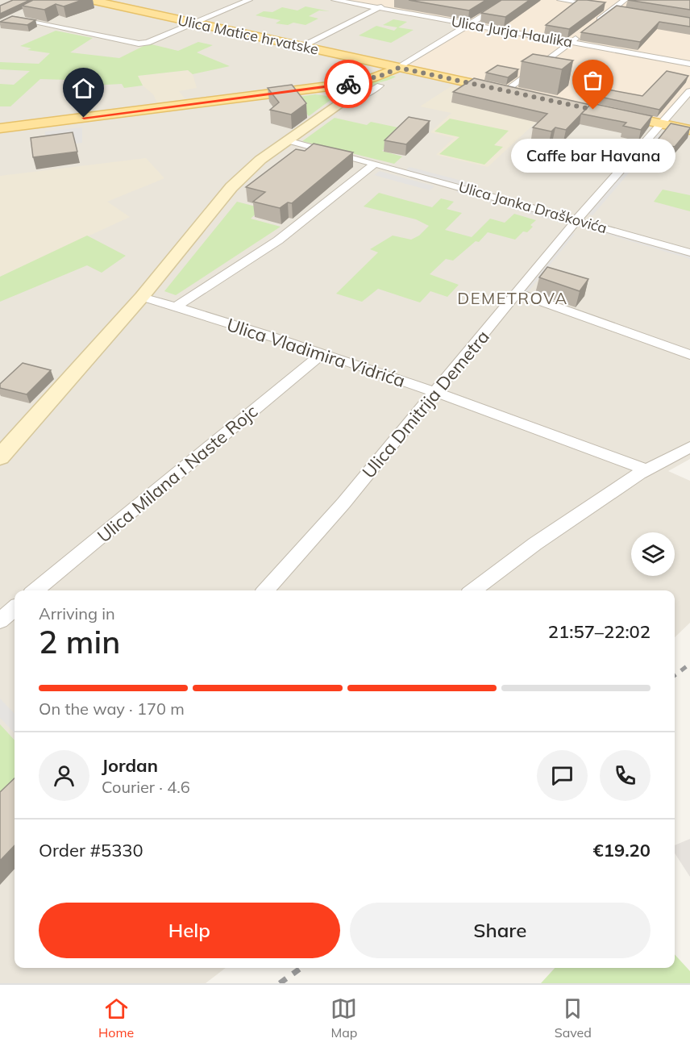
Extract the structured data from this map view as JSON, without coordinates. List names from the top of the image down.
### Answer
{
  "streets": {
    "main road": ["Ulica Matice hrvatske"],
    "street": [
      "Ulica Jurja Haulika",
      "Ulica Janka Draškovića",
      "Ulica Vladimira Vidrića",
      "Ulica Dmitrija Demetra",
      "Ulica Milana i Naste Rojc"
    ]
  },
  "crossings": [
    ["Ulica Janka Draškovića", "Ulica Dmitrija Demetra"],
    ["Ulica Vladimira Vidrića", "Ulica Dmitrija Demetra"],
    ["Ulica Vladimira Vidrića", "Ulica Milana i Naste Rojc"]
  ],
  "districts": ["DEMETROVA"],
  "places": ["Caffe bar Havana"],
  "page": {
    "bubble": "Caffe bar Havana",
    "heading": ["2 min", "Arriving in", "21:57–22:02"],
    "panel": [
      "Jordan",
      "Courier · 4.6",
      "Order #5330",
      "€19.20"
    ],
    "bar": "On the way · 170 m",
    "buttons": ["Help", "Share"],
    "tabs": ["Home", "Map", "Saved"]
  }
}
